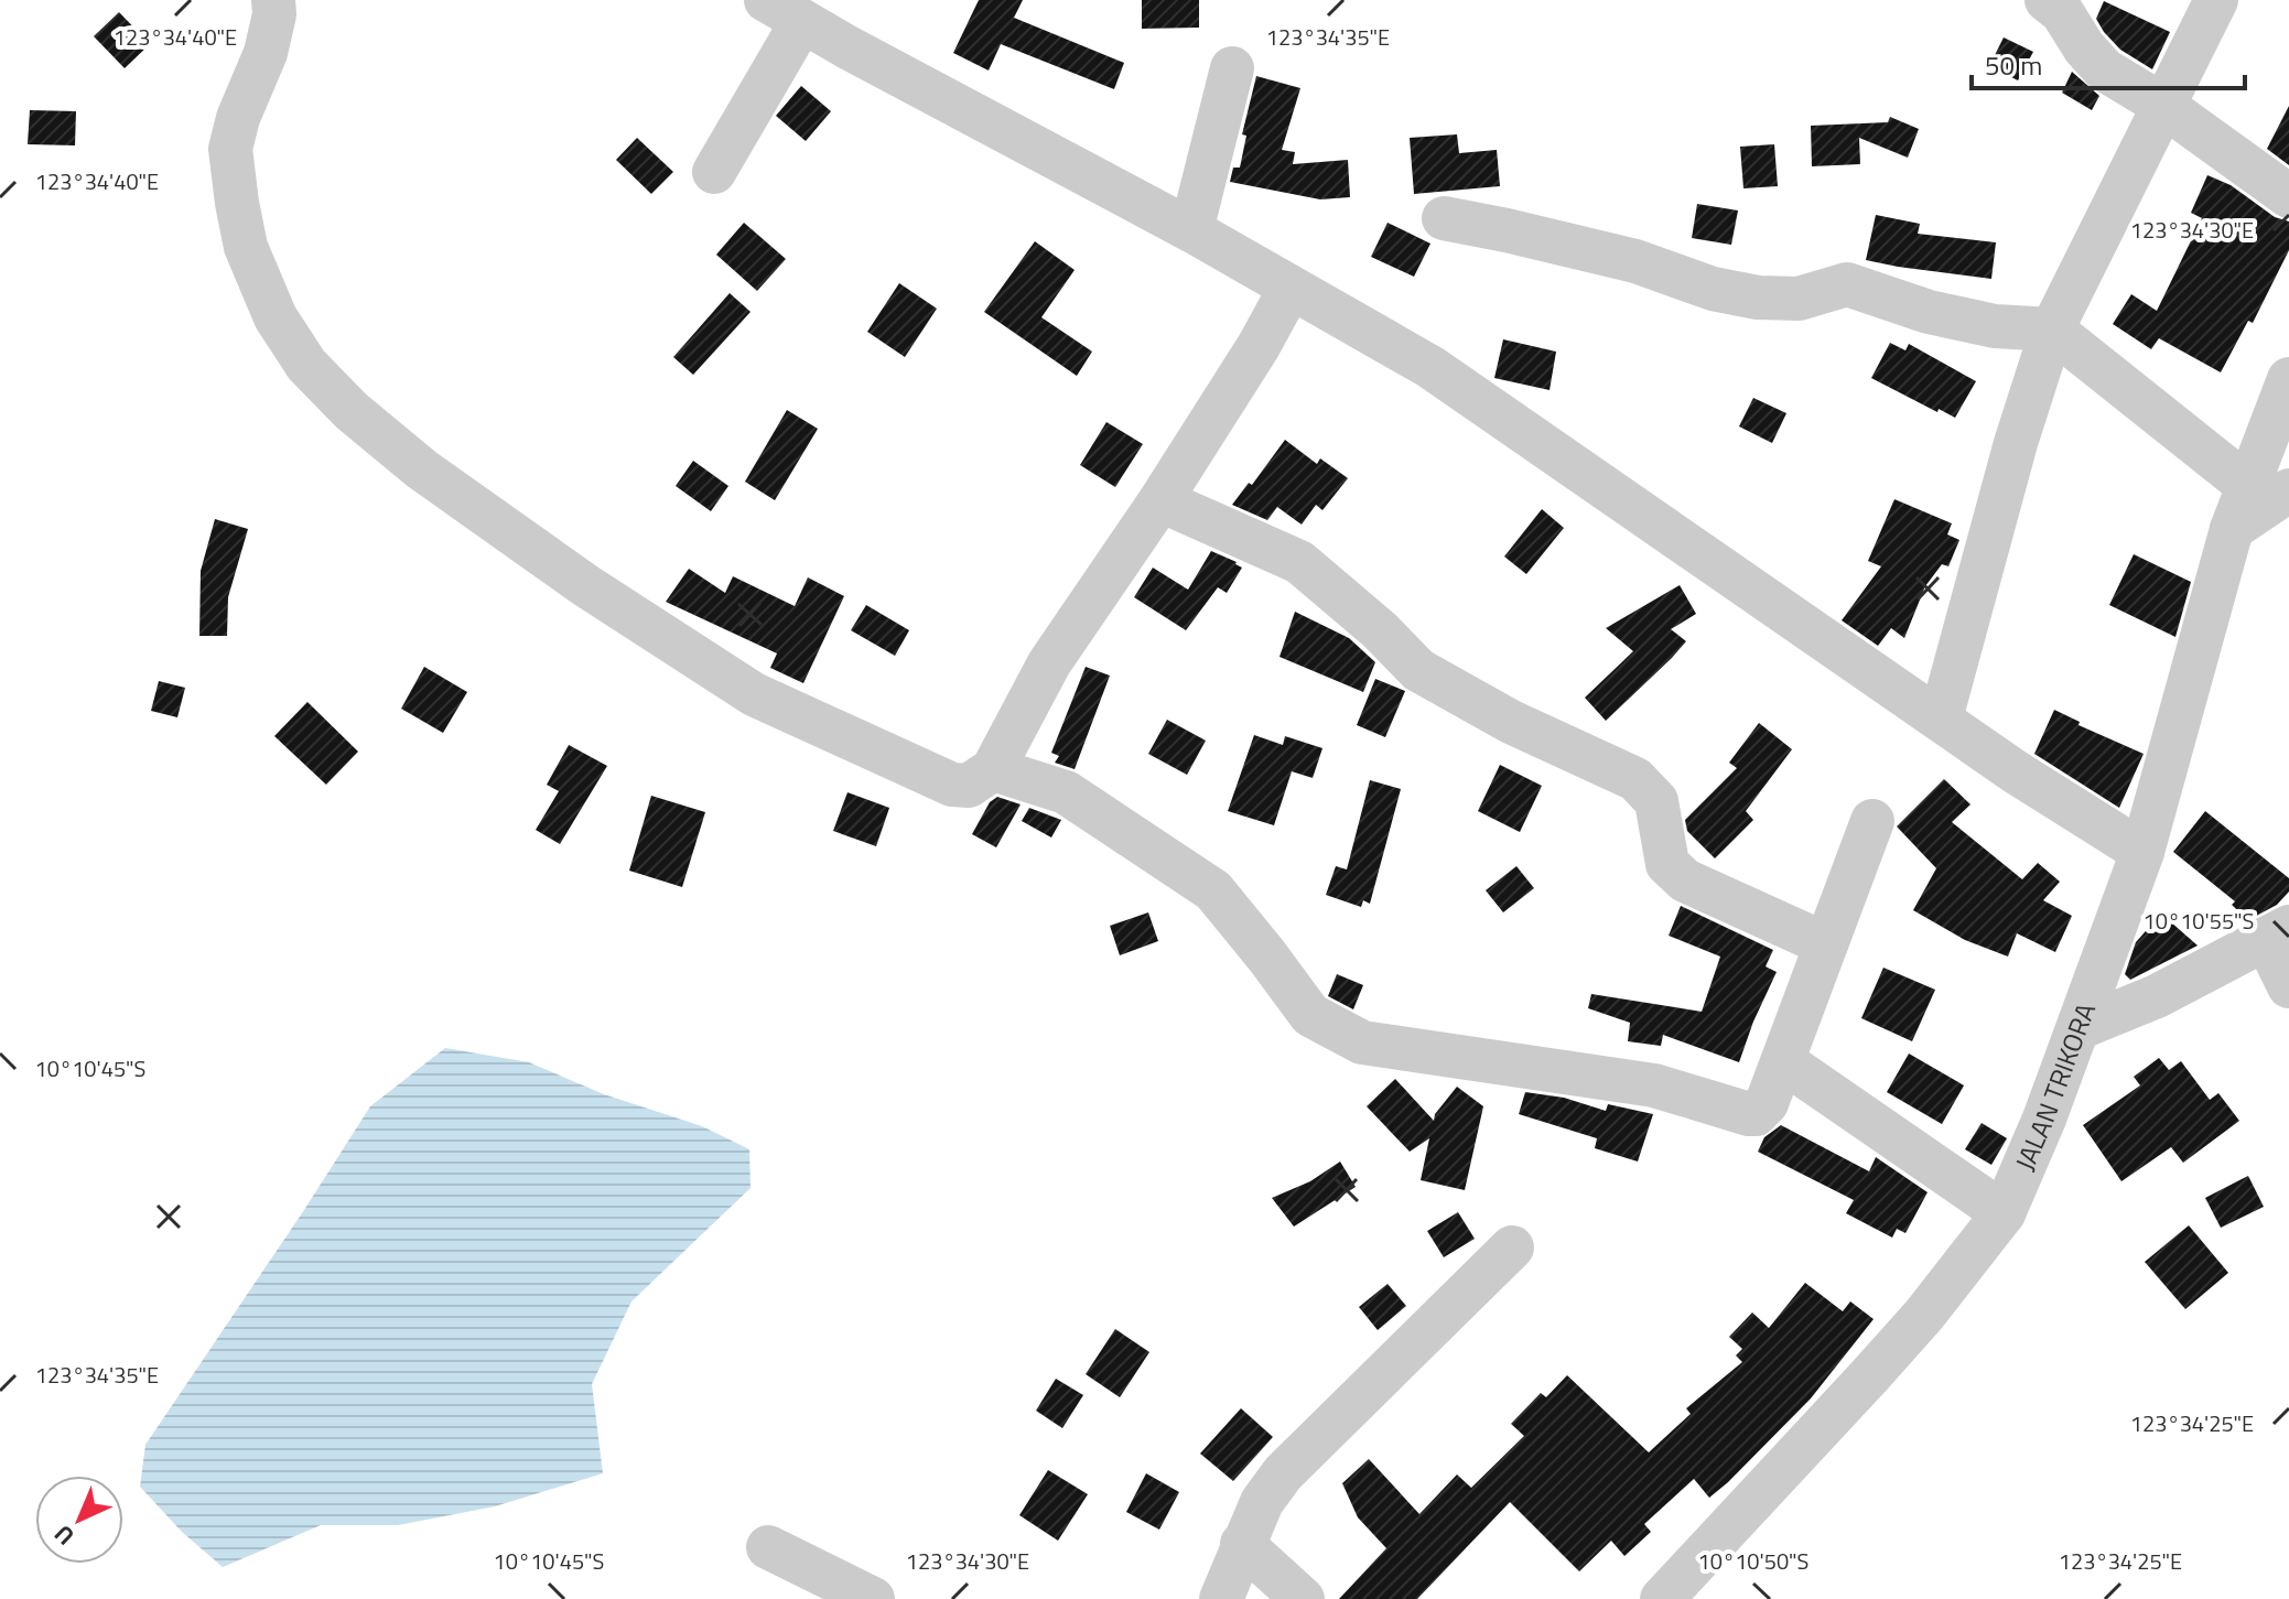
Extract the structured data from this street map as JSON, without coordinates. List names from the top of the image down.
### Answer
{
  "streets": {
    "street": ["JALAN TRIKORA"]
  },
  "scale_bar": "50 m",
  "north": "bottom left",
  "coordinates": [
    "123°34'35\"E",
    "123°34'40\"E",
    "123°34'30\"E",
    "10°10'55\"S",
    "10°10'45\"S",
    "123°34'25\"E",
    "10°10'50\"S"
  ]
}
